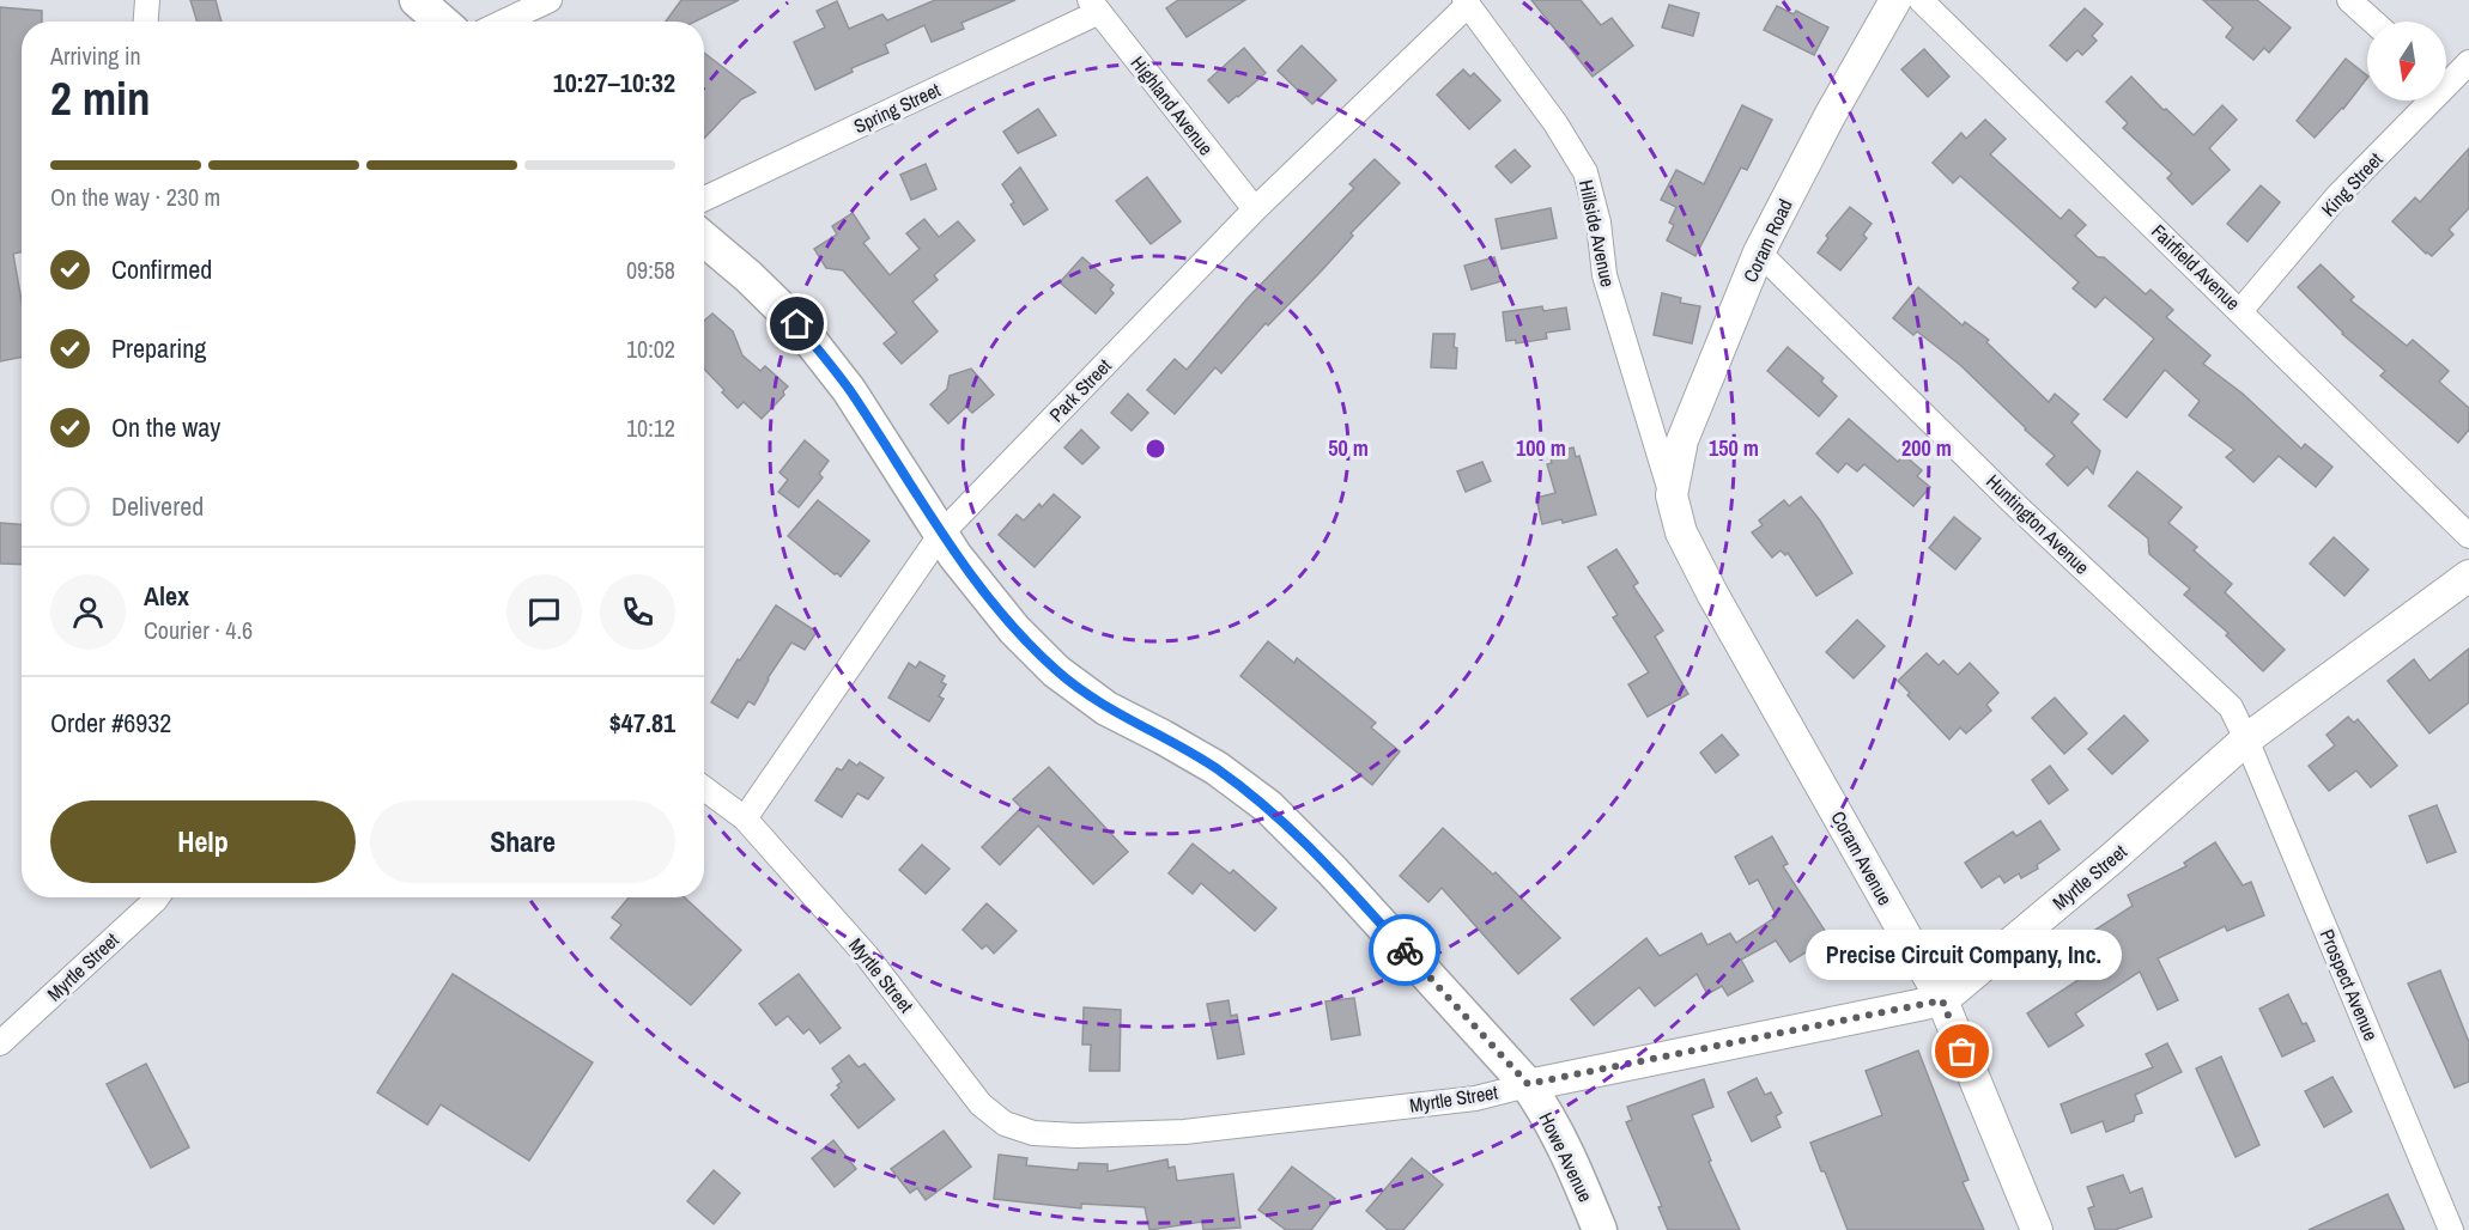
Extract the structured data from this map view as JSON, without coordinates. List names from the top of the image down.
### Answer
{
  "streets": {
    "main road": ["Howe Avenue"],
    "street": [
      "Highland Avenue",
      "Spring Street",
      "King Street",
      "Hillside Avenue",
      "Coram Road",
      "Fairfield Avenue",
      "Park Street",
      "Huntington Avenue",
      "Coram Avenue",
      "Myrtle Street",
      "Prospect Avenue"
    ]
  },
  "crossings": [
    ["Highland Avenue", "Spring Street"],
    ["Highland Avenue", "Park Street"],
    ["King Street", "Fairfield Avenue"],
    ["Hillside Avenue", "Coram Road"],
    ["Hillside Avenue", "Park Street"],
    ["Hillside Avenue", "Coram Avenue"],
    ["Coram Road", "Huntington Avenue"],
    ["Coram Road", "Coram Avenue"],
    ["Park Street", "Myrtle Street"],
    ["Park Street", "Howe Avenue"],
    ["Huntington Avenue", "Myrtle Street"],
    ["Huntington Avenue", "Prospect Avenue"],
    ["Coram Avenue", "Myrtle Street"],
    ["Myrtle Street", "Prospect Avenue"],
    ["Myrtle Street", "Howe Avenue"]
  ],
  "places": ["Precise Circuit Company, Inc."],
  "north": "bottom",
  "page": {
    "heading": ["2 min", "Arriving in", "10:27–10:32"],
    "panel": [
      "Alex",
      "Courier · 4.6",
      "Order #6932",
      "$47.81"
    ],
    "bar": "On the way · 230 m",
    "list": [
      ["Confirmed", "09:58"],
      ["Preparing", "10:02"],
      ["On the way", "10:12"],
      "Delivered"
    ],
    "buttons": ["Help", "Share"],
    "bubble": "Precise Circuit Company, Inc."
  },
  "rings": [
    "50 m",
    "100 m",
    "150 m",
    "200 m"
  ]
}
